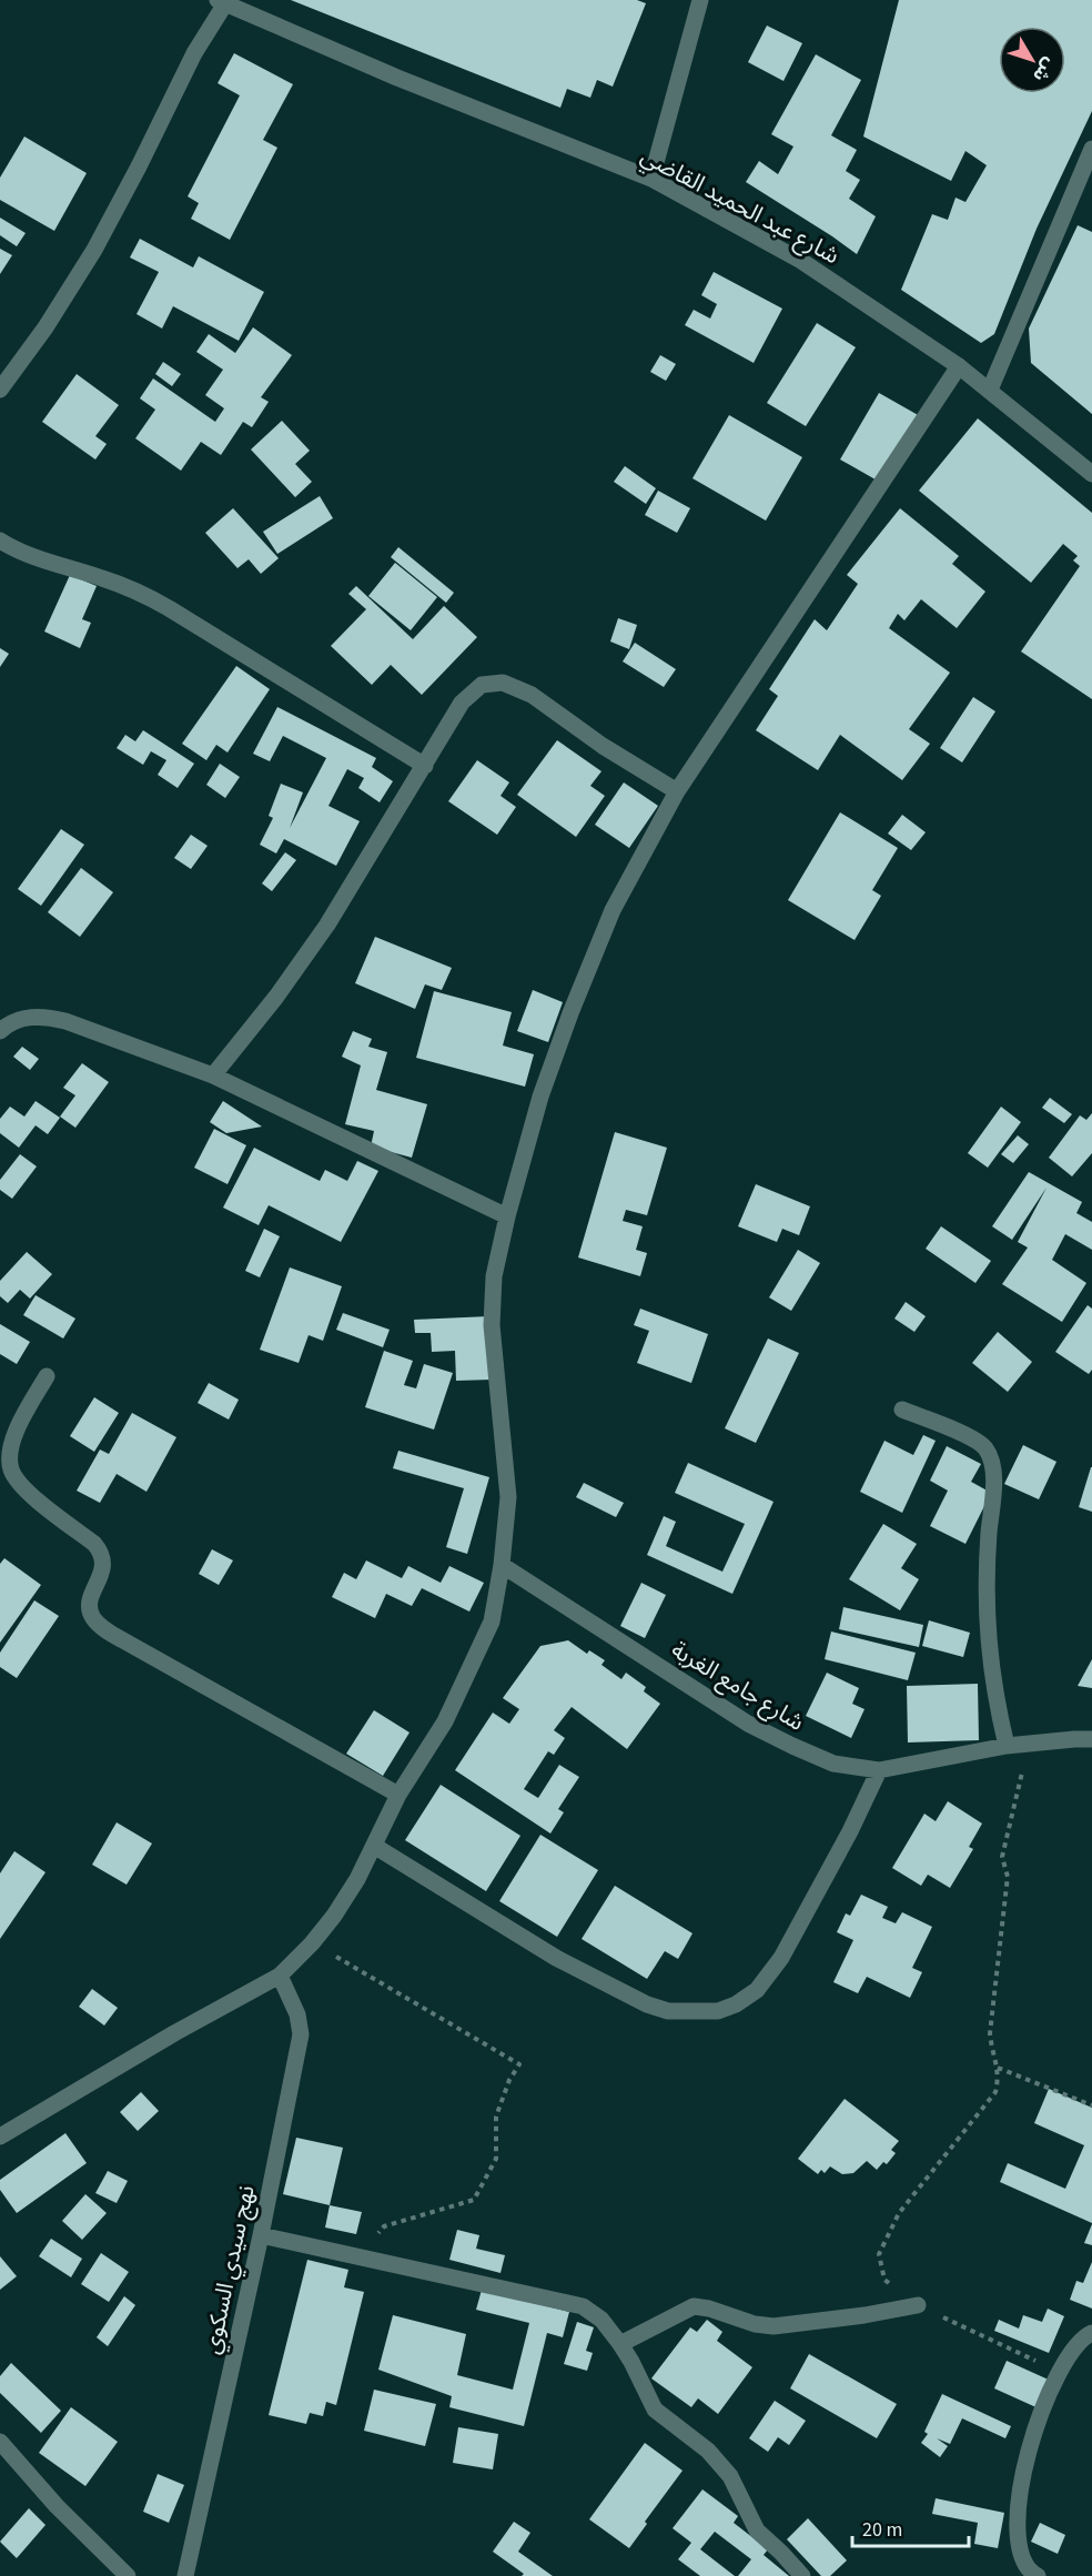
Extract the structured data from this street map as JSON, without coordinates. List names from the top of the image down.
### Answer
{
  "streets": {
    "street": ["شارع عبد الحميد القاضي", "شارع جامع الغربة", "نهج سيدي السكوي"]
  },
  "scale_bar": "20 m",
  "north": "bottom right"
}
